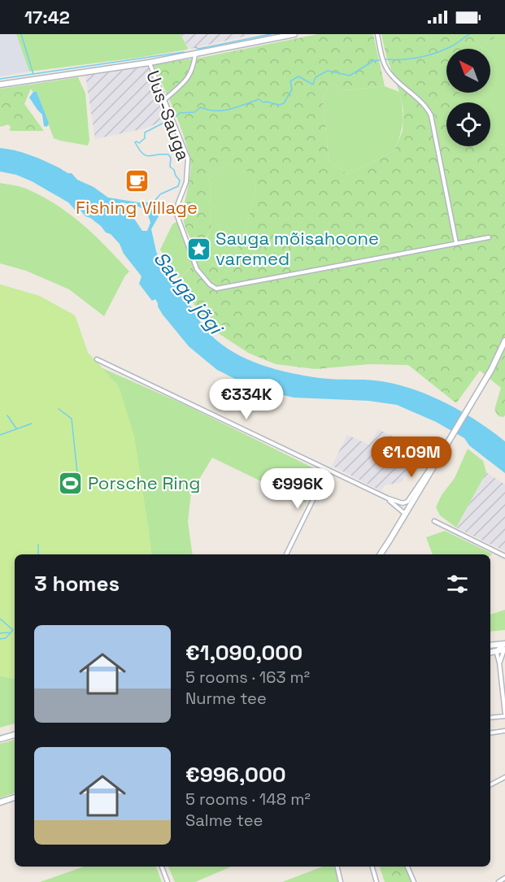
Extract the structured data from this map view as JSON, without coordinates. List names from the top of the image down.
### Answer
{
  "streets": {
    "street": ["Uus-Sauga"]
  },
  "water": ["Sauga jõgi"],
  "places": {
    "cafe": ["Fishing Village"],
    "place": ["Sauga mõisahoone varemed"],
    "sports": ["Porsche Ring"]
  },
  "north": "top left",
  "page": {
    "status": "17:42",
    "price": ["€334K", "€1.09M", "€996K"],
    "heading": "3 homes",
    "list": [
      {
        "name": "€1,090,000",
        "note": "5 rooms · 163 m² · Nurme tee"
      },
      {
        "name": "€996,000",
        "note": "5 rooms · 148 m² · Salme tee"
      }
    ]
  }
}
